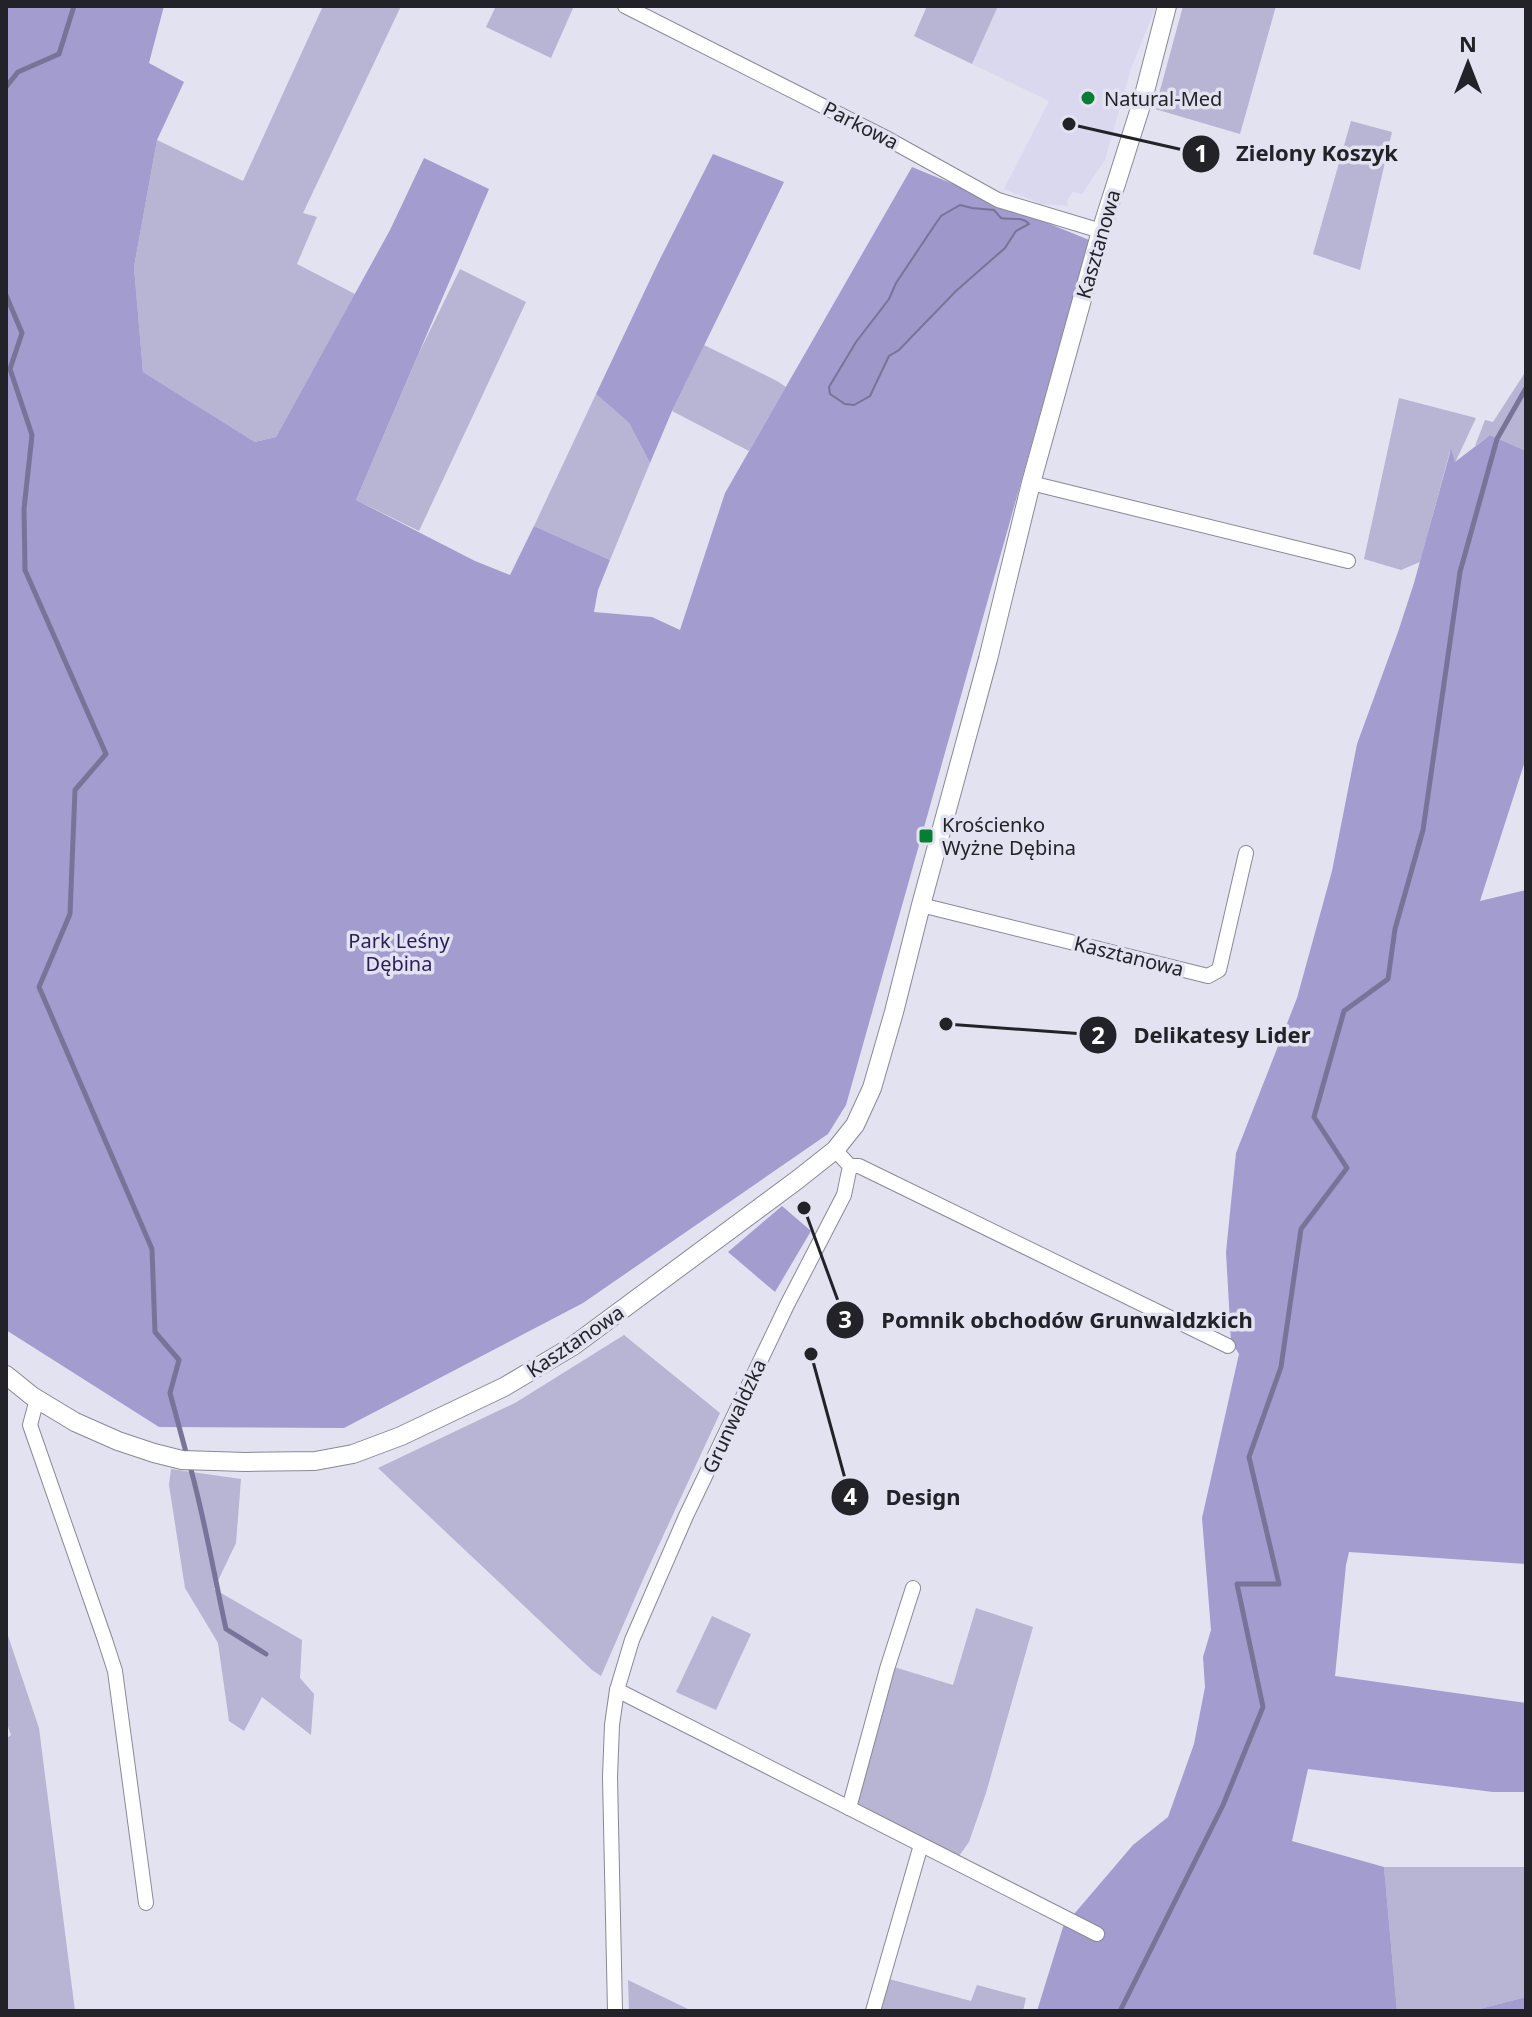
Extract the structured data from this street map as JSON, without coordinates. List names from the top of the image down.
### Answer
{
  "streets": {
    "street": ["Parkowa", "Kasztanowa", "Grunwaldzka"]
  },
  "crossings": [
    ["Parkowa", "Kasztanowa"]
  ],
  "parks": ["Park Leśny Dębina"],
  "places": {
    "other": [
      "Natural-Med",
      "Zielony Koszyk",
      "Delikatesy Lider",
      "Pomnik obchodów Grunwaldzkich",
      "Design"
    ],
    "transit": ["Krościenko Wyżne Dębina"]
  },
  "north": "top"
}
